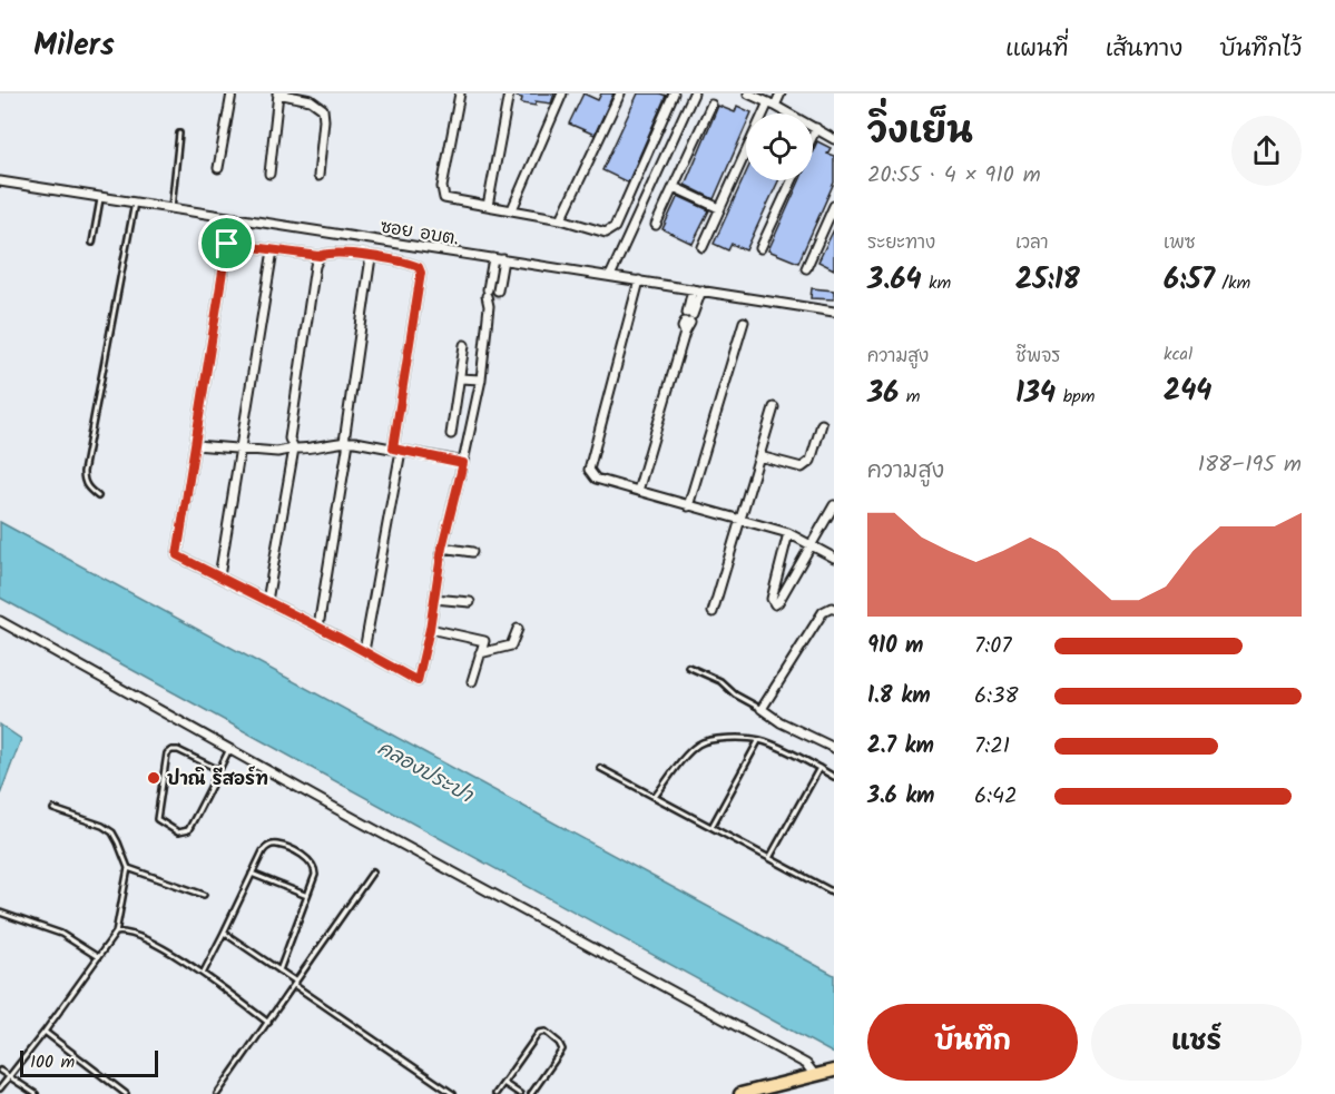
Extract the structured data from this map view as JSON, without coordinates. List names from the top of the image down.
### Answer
{
  "streets": {
    "street": ["ซอย อบต."]
  },
  "water": ["คลองประปา"],
  "places": ["ปาณิ รีสอร์ท"],
  "scale_bar": "100 m",
  "page": {
    "header": "Milers",
    "nav": ["แผนที่", "เส้นทาง", "บันทึกไว้"],
    "heading": ["วิ่งเย็น", "20:55 · 4 × 910 m"],
    "stats": [
      ["ระยะทาง", "3.64 km"],
      ["เวลา", "25:18"],
      ["เพซ", "6:57 /km"],
      ["ความสูง", "36 m"],
      ["ชีพจร", "134 bpm"],
      ["kcal", "244"]
    ],
    "chart": ["ความสูง", "188–195 m"],
    "list": [
      {
        "name": "910 m",
        "note": "7:07"
      },
      {
        "name": "1.8 km",
        "note": "6:38"
      },
      {
        "name": "2.7 km",
        "note": "7:21"
      },
      {
        "name": "3.6 km",
        "note": "6:42"
      }
    ],
    "buttons": ["บันทึก", "แชร์"],
    "scale": "100 m"
  }
}
